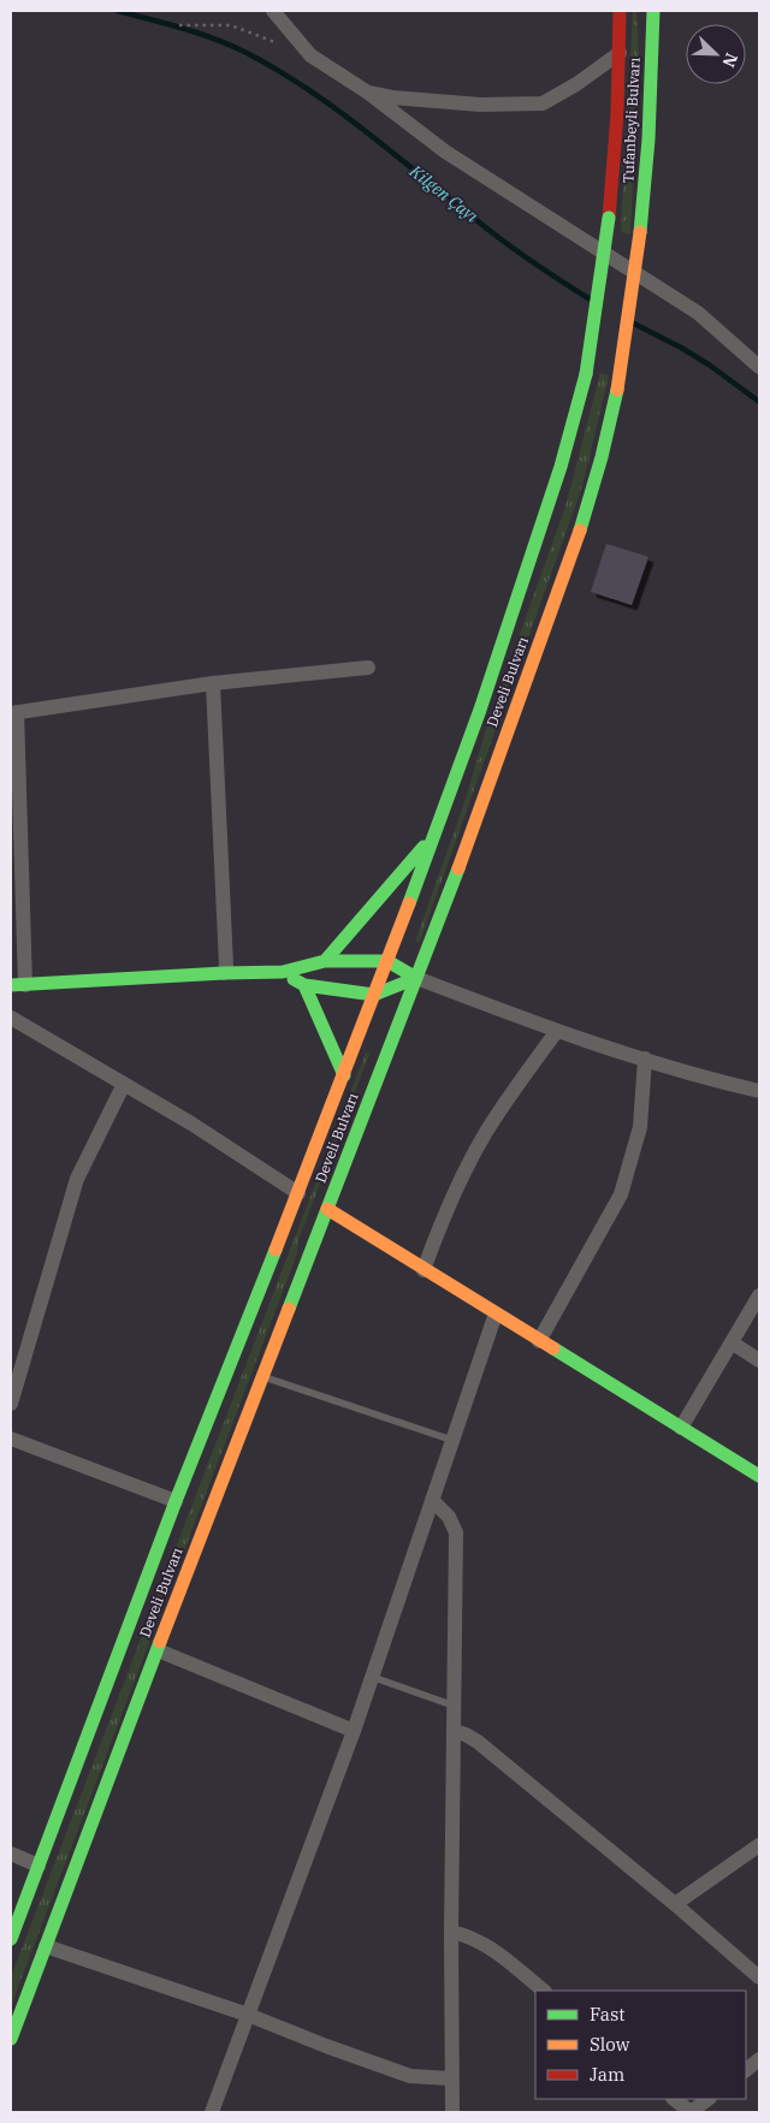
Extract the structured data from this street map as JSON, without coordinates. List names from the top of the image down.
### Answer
{
  "streets": {
    "main road": ["Tufanbeyli Bulvarı", "Develi Bulvarı"]
  },
  "crossings": [
    ["Tufanbeyli Bulvarı", "Develi Bulvarı"]
  ],
  "water": ["Kilgen Çayı"],
  "legend": ["Fast", "Slow", "Jam"],
  "north": "bottom right"
}
